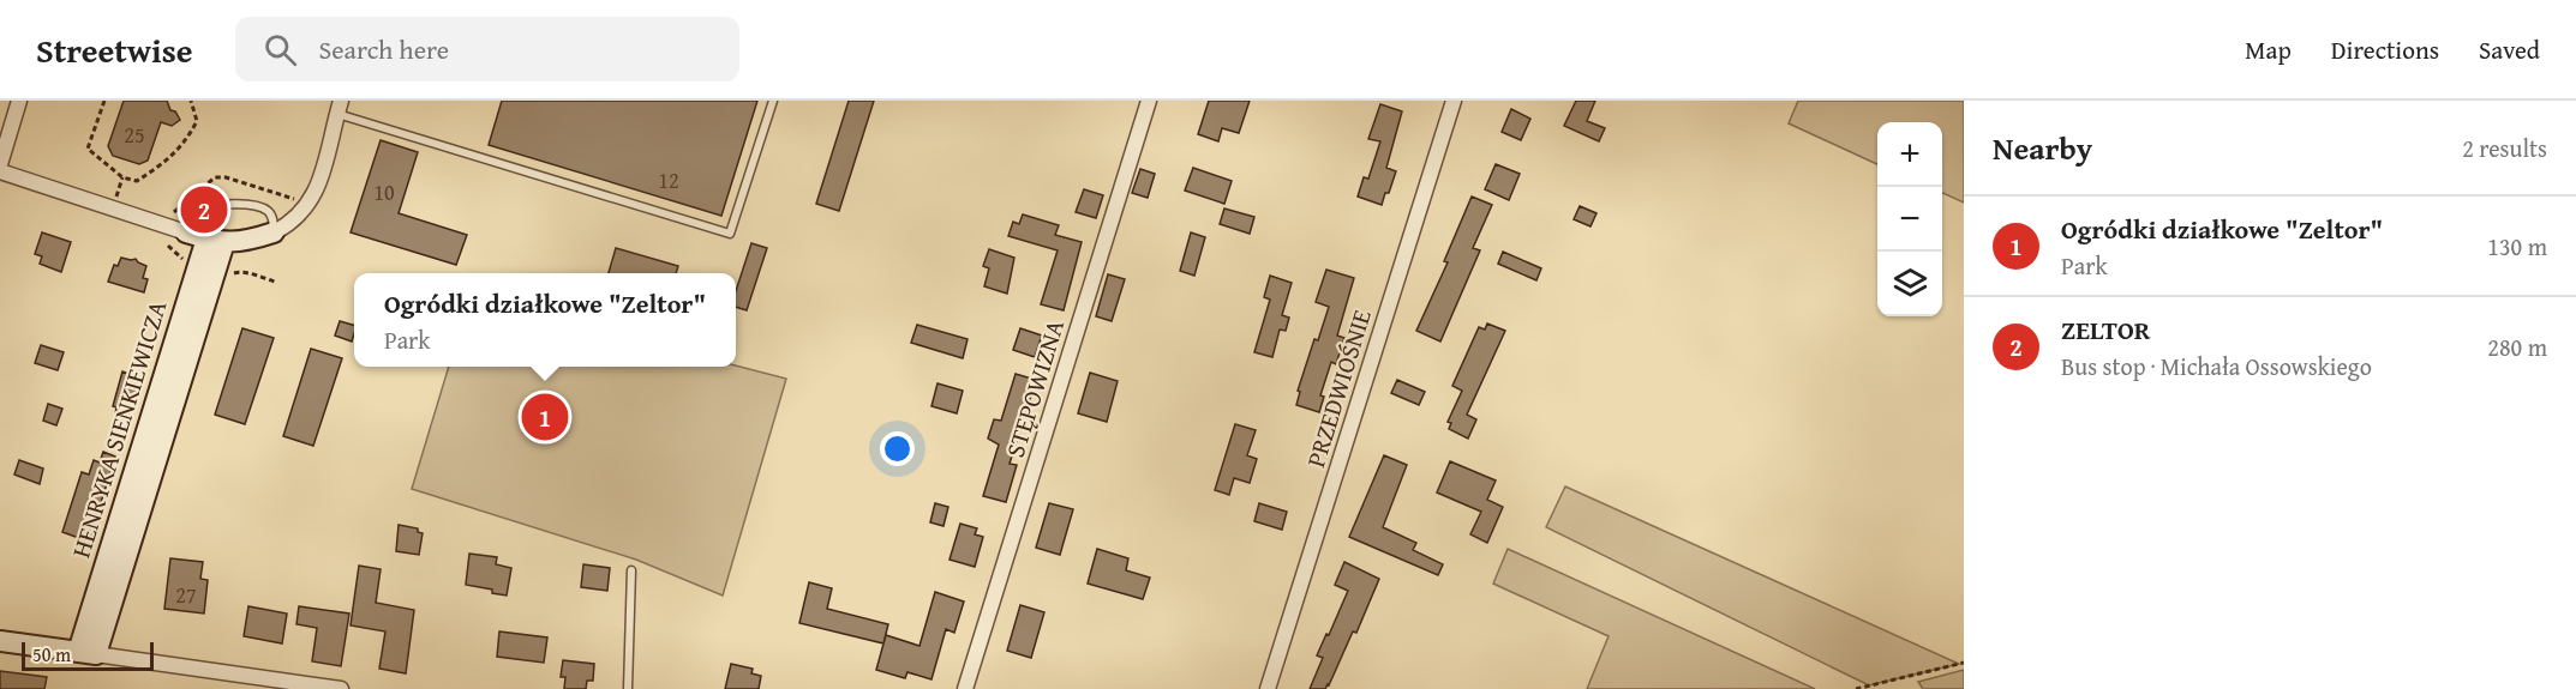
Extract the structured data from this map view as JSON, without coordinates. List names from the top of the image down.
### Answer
{
  "streets": {
    "street": ["STĘPOWIZNA", "PRZEDWIOŚNIE", "HENRYKA SIENKIEWICZA"]
  },
  "house_numbers": [
    "25",
    "12",
    "10",
    "27"
  ],
  "scale_bar": "50 m",
  "page": {
    "header": "Streetwise",
    "search": "Search here",
    "nav": ["Map", "Directions", "Saved"],
    "heading": ["Nearby", "2 results"],
    "map_buttons": ["+", "−"],
    "pins": ["2", "1"],
    "list": [
      {
        "mark": "1",
        "name": "Ogródki działkowe \"Zeltor\"",
        "note": "Park",
        "value": "130 m"
      },
      {
        "mark": "2",
        "name": "ZELTOR",
        "note": "Bus stop · Michała Ossowskiego",
        "value": "280 m"
      }
    ],
    "popup": ["Ogródki działkowe \"Zeltor\"", "Park"],
    "scale": "50 m"
  }
}
